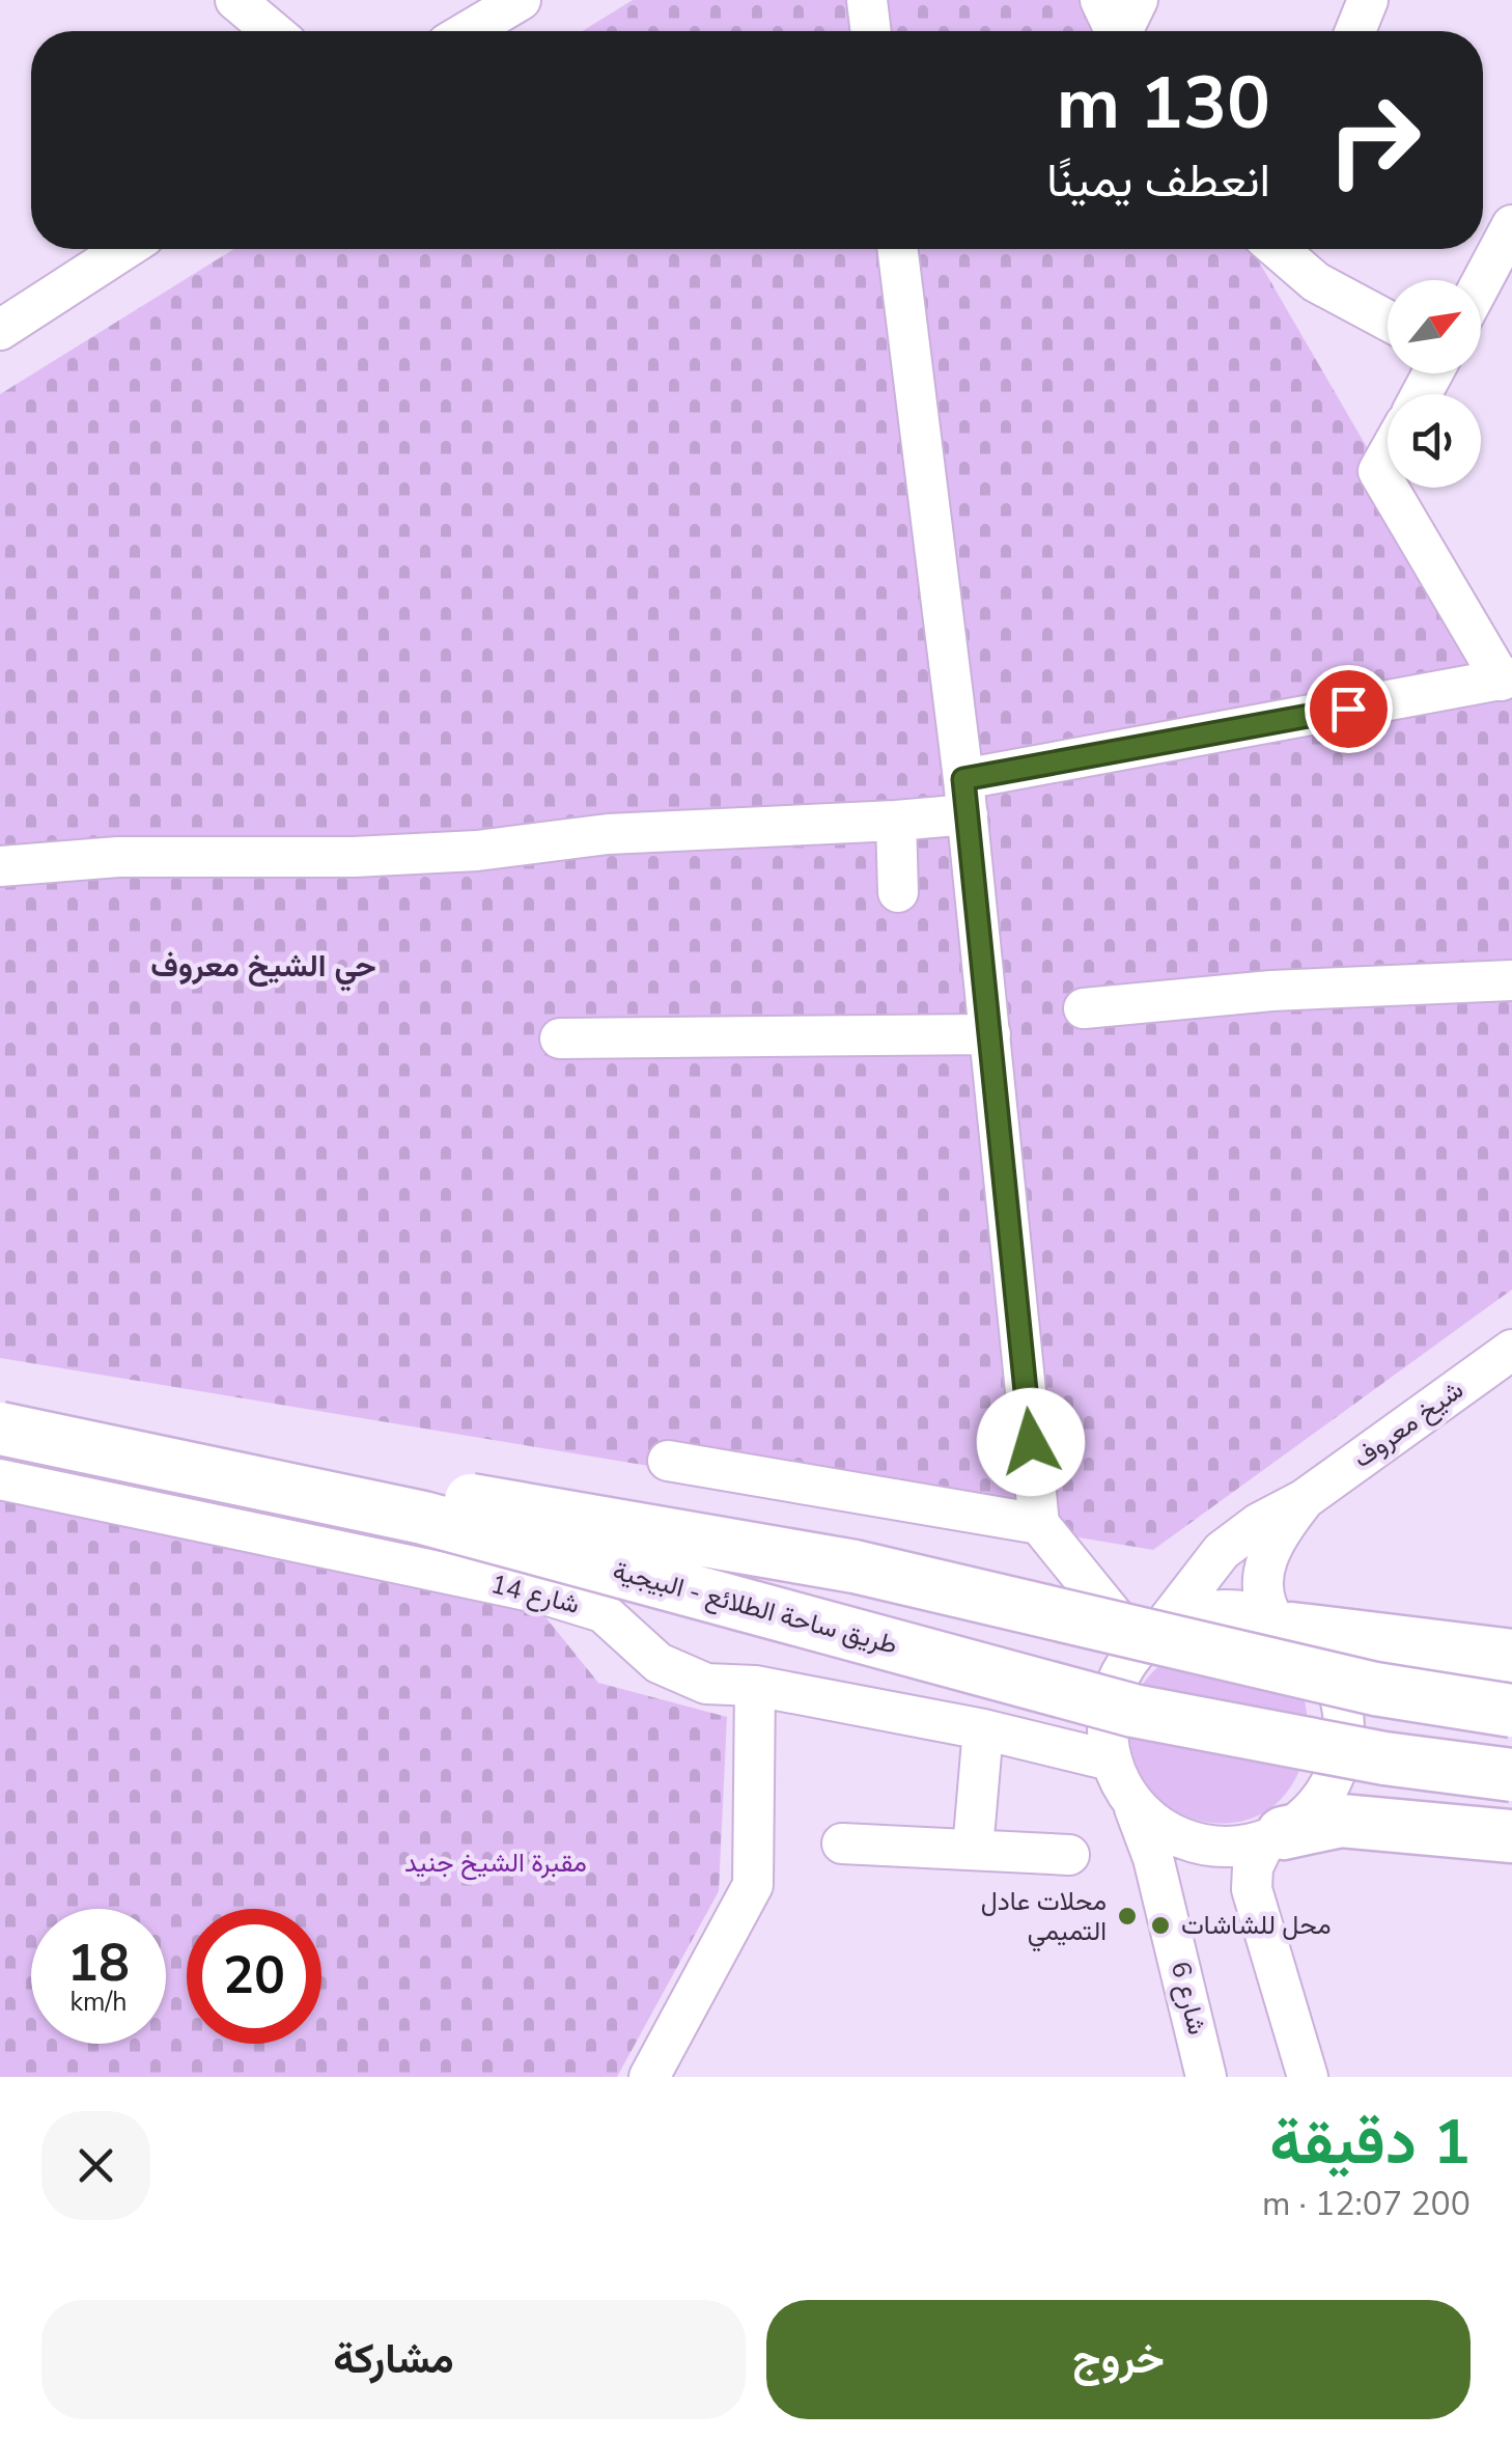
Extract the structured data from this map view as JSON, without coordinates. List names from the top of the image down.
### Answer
{
  "streets": {
    "main road": ["طريق ساحة الطلائع - البيجية"],
    "street": ["شیخ معروف", "شارع 14", "شارع 6"]
  },
  "crossings": [
    ["شارع 14", "شارع 6"]
  ],
  "districts": ["حي الشيخ معروف"],
  "parks": ["مقبرة الشيخ جنيد"],
  "places": ["محلات عادل التميمي", "محل للشاشات"],
  "north": "top right",
  "page": {
    "turn": ["130 m", "انعطف يمينًا"],
    "speed": "18 km/h",
    "limit": "20",
    "heading": ["1 دقيقة", "200 m · 12:07"],
    "buttons": ["خروج", "مشاركة"]
  }
}
